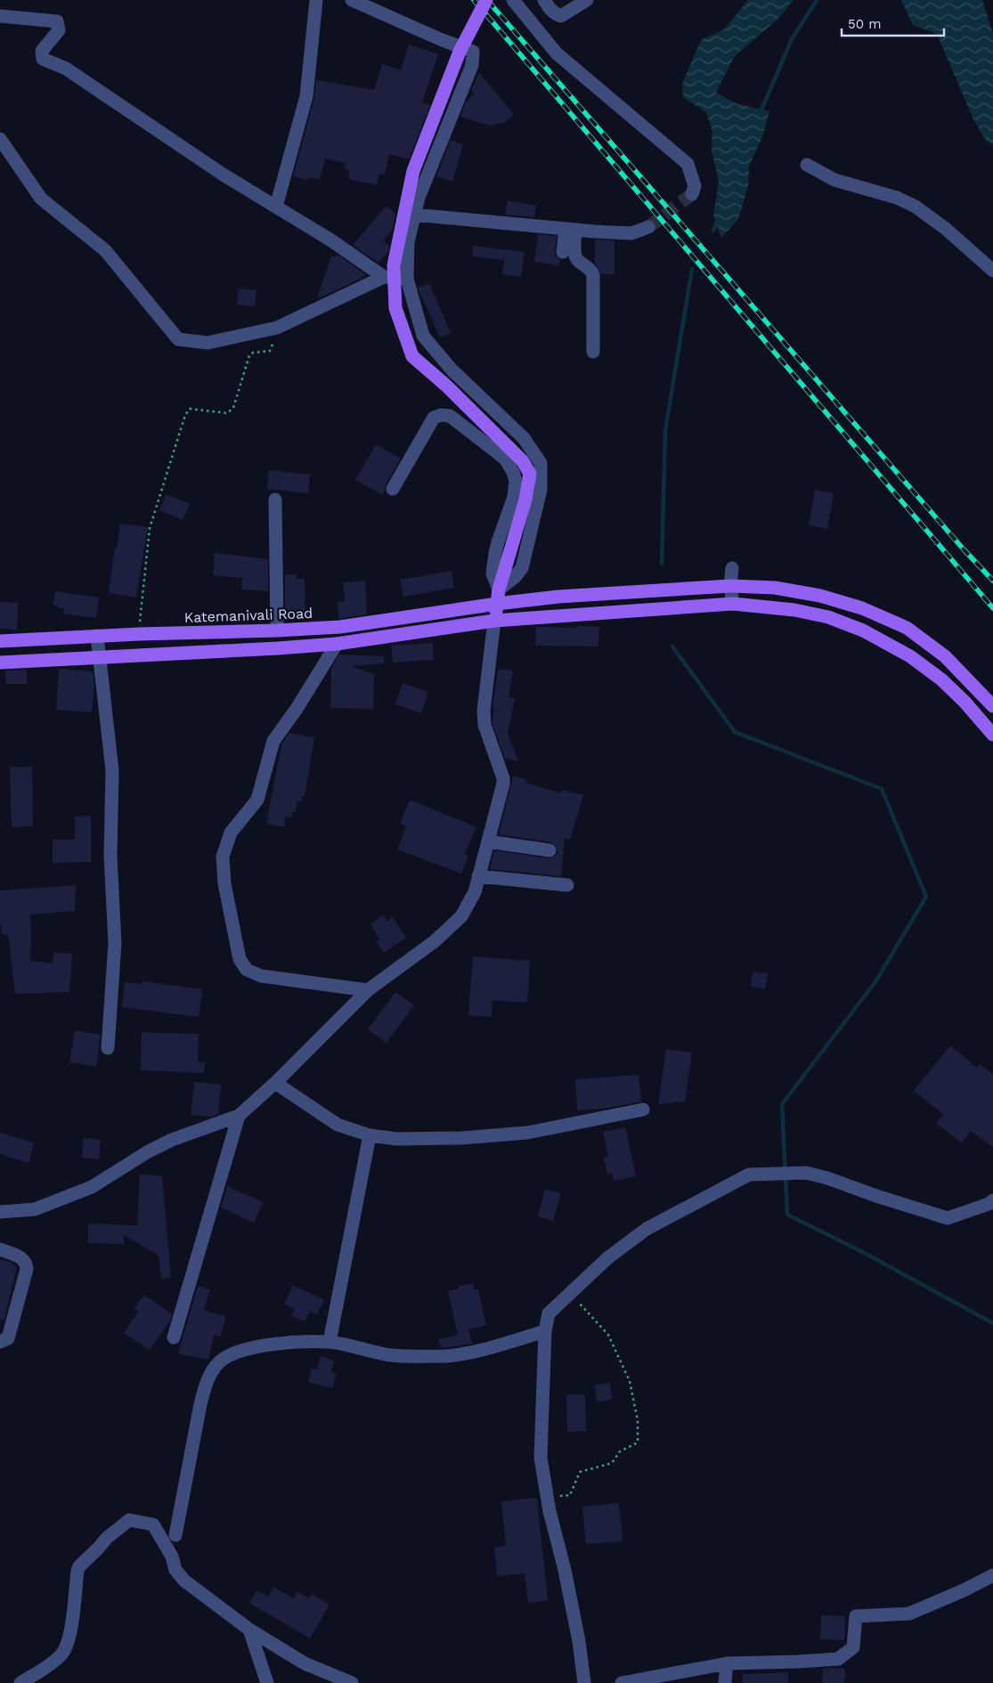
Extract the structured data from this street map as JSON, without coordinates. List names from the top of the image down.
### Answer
{
  "streets": {
    "main road": ["Katemanivali Road"]
  },
  "scale_bar": "50 m"
}
